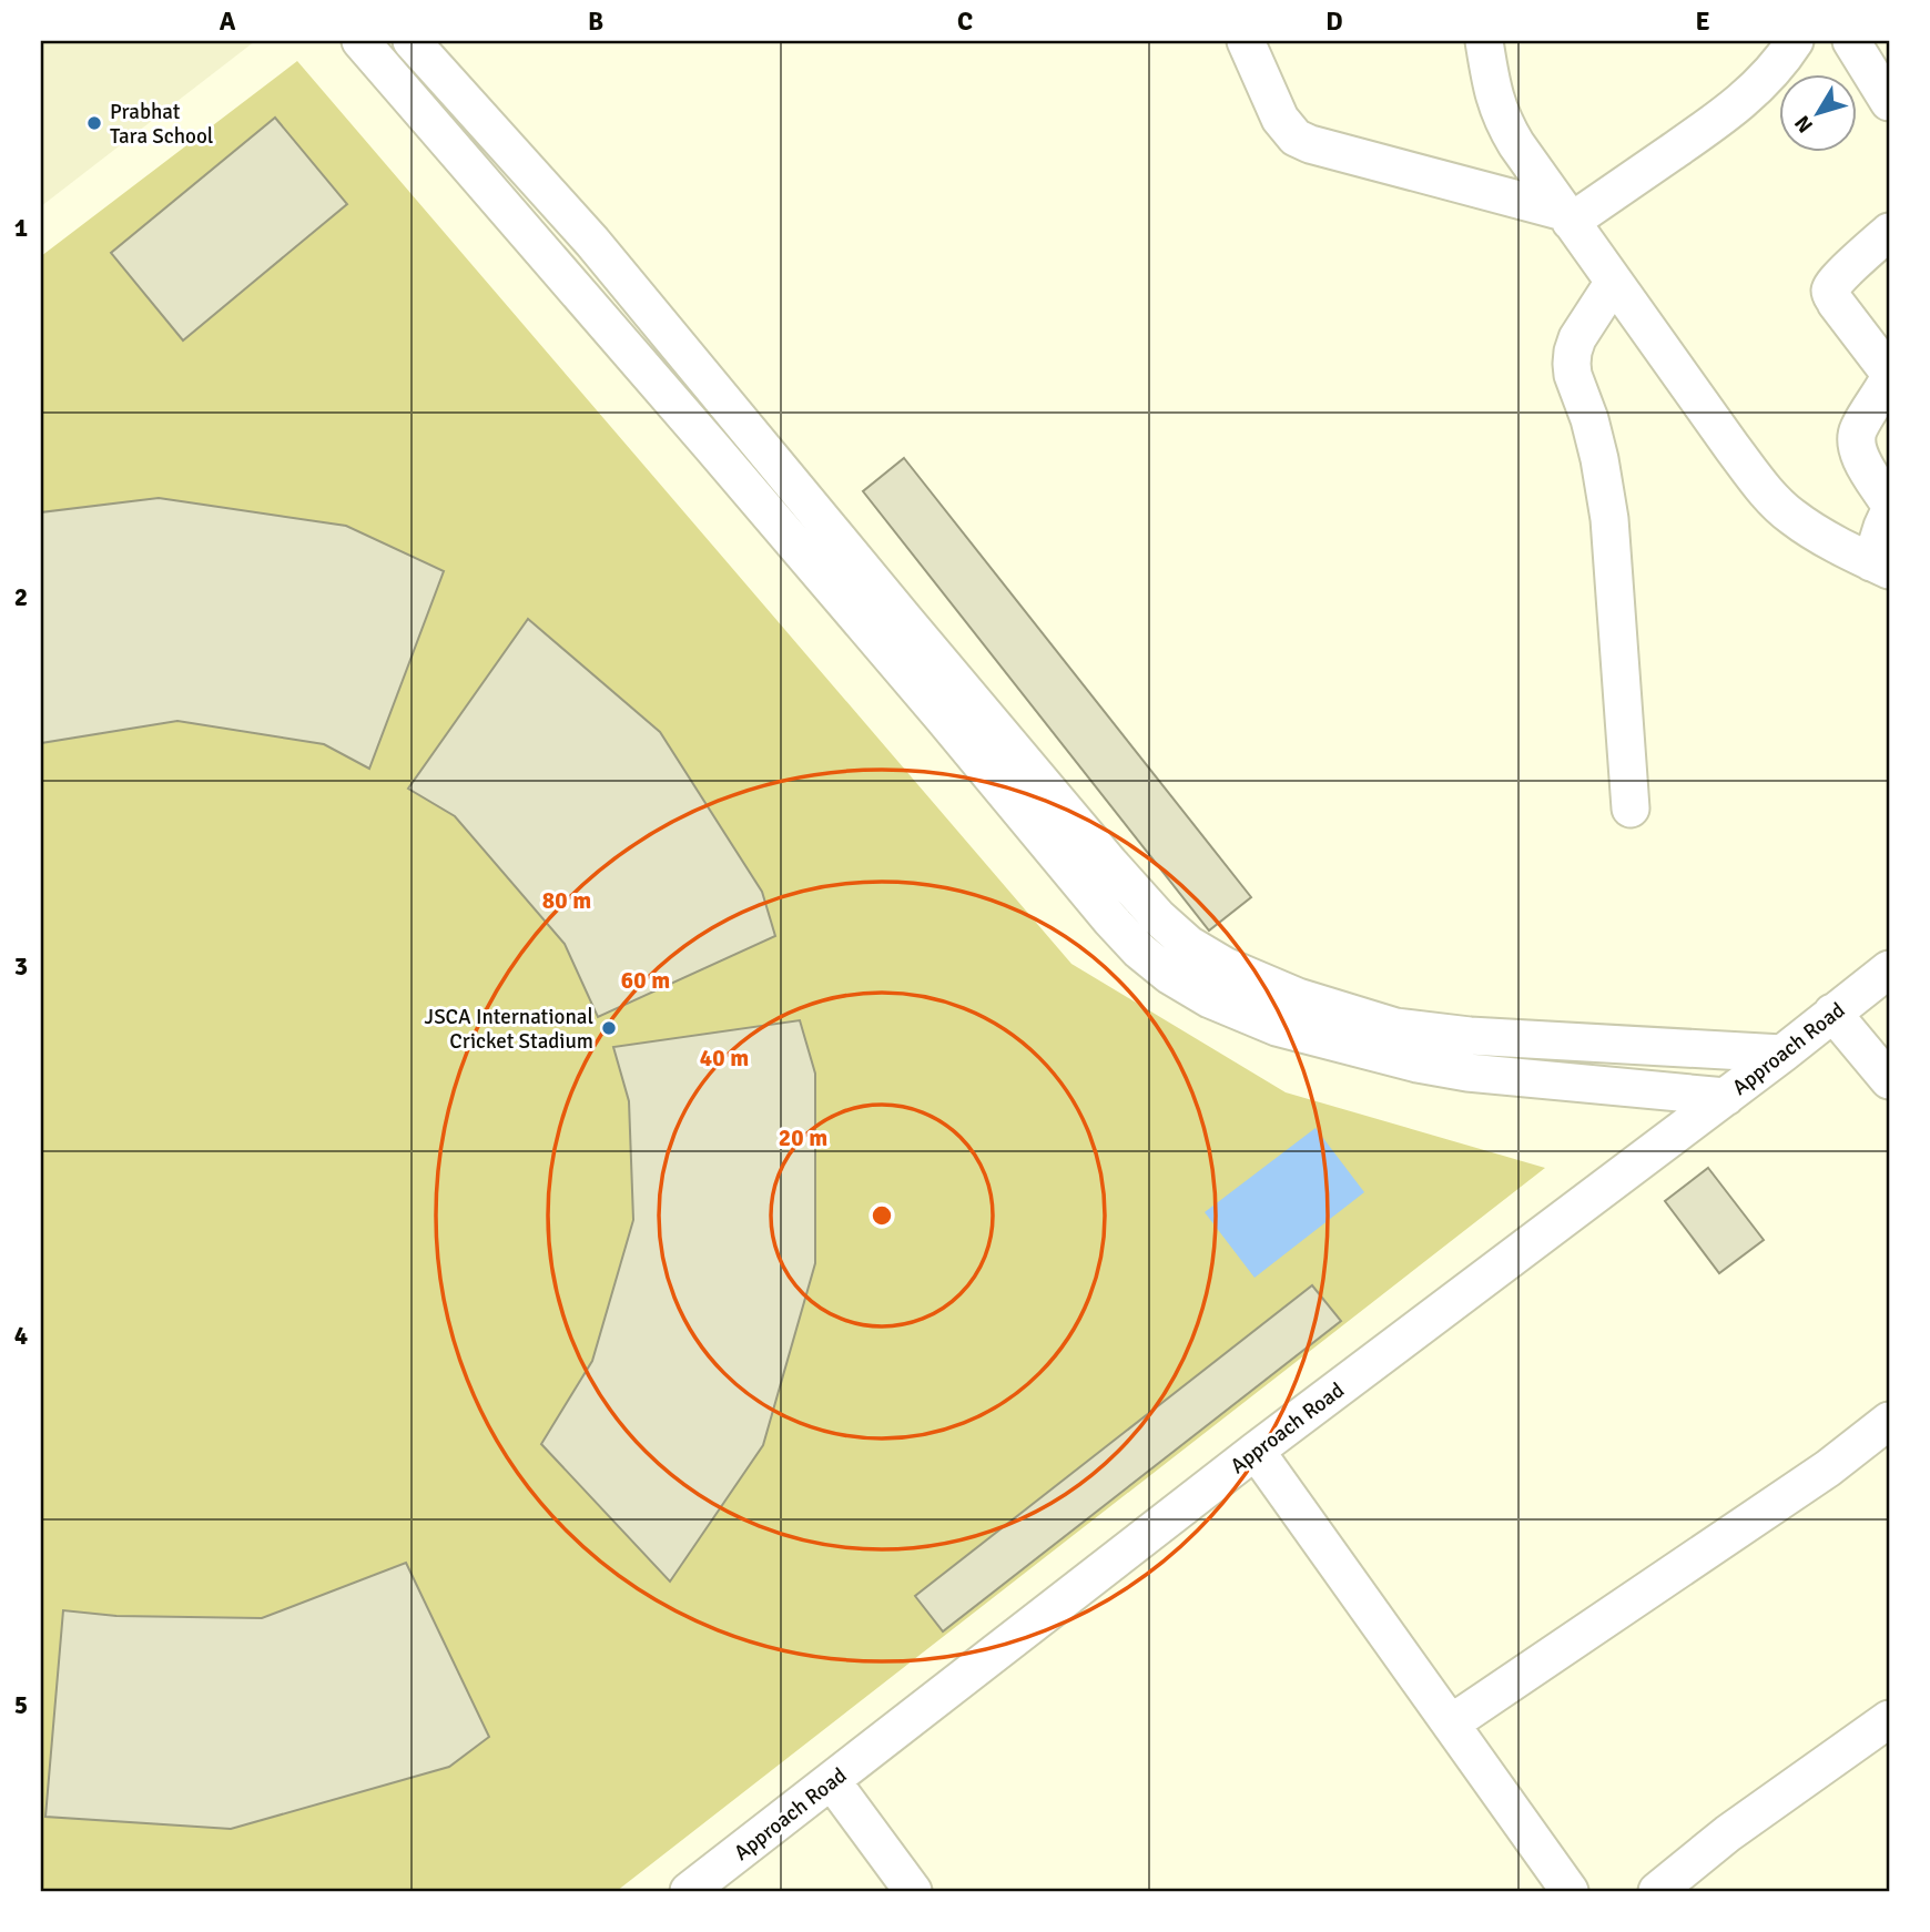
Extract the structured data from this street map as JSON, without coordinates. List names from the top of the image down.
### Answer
{
  "streets": {
    "street": ["Approach Road"]
  },
  "places": ["Prabhat Tara School", "JSCA International Cricket Stadium"],
  "north": "bottom left",
  "grid": {
    "columns": [
      "A",
      "B",
      "C",
      "D",
      "E"
    ],
    "rows": [
      "1",
      "2",
      "3",
      "4",
      "5"
    ]
  },
  "rings": [
    "80 m",
    "60 m",
    "40 m",
    "20 m"
  ]
}
